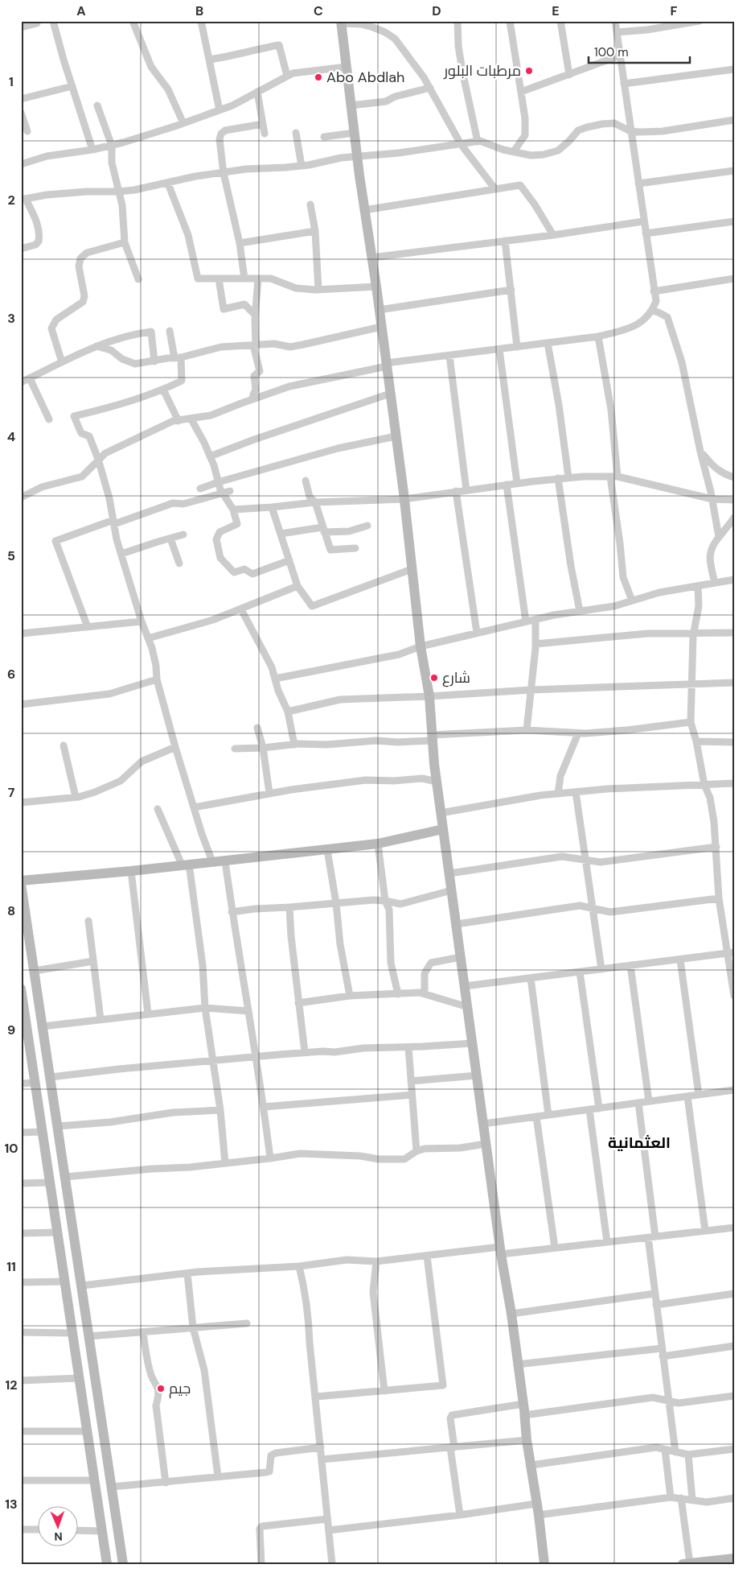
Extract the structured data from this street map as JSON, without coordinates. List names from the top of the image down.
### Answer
{
  "districts": ["العثمانية"],
  "places": [
    "مرطبات البلور",
    "Abo Abdlah",
    "شارع",
    "جيم"
  ],
  "scale_bar": "100 m",
  "north": "bottom",
  "grid": {
    "columns": [
      "A",
      "B",
      "C",
      "D",
      "E",
      "F"
    ],
    "rows": [
      "1",
      "2",
      "3",
      "4",
      "5",
      "6",
      "7",
      "8",
      "9",
      "10",
      "11",
      "12",
      "13"
    ]
  }
}
